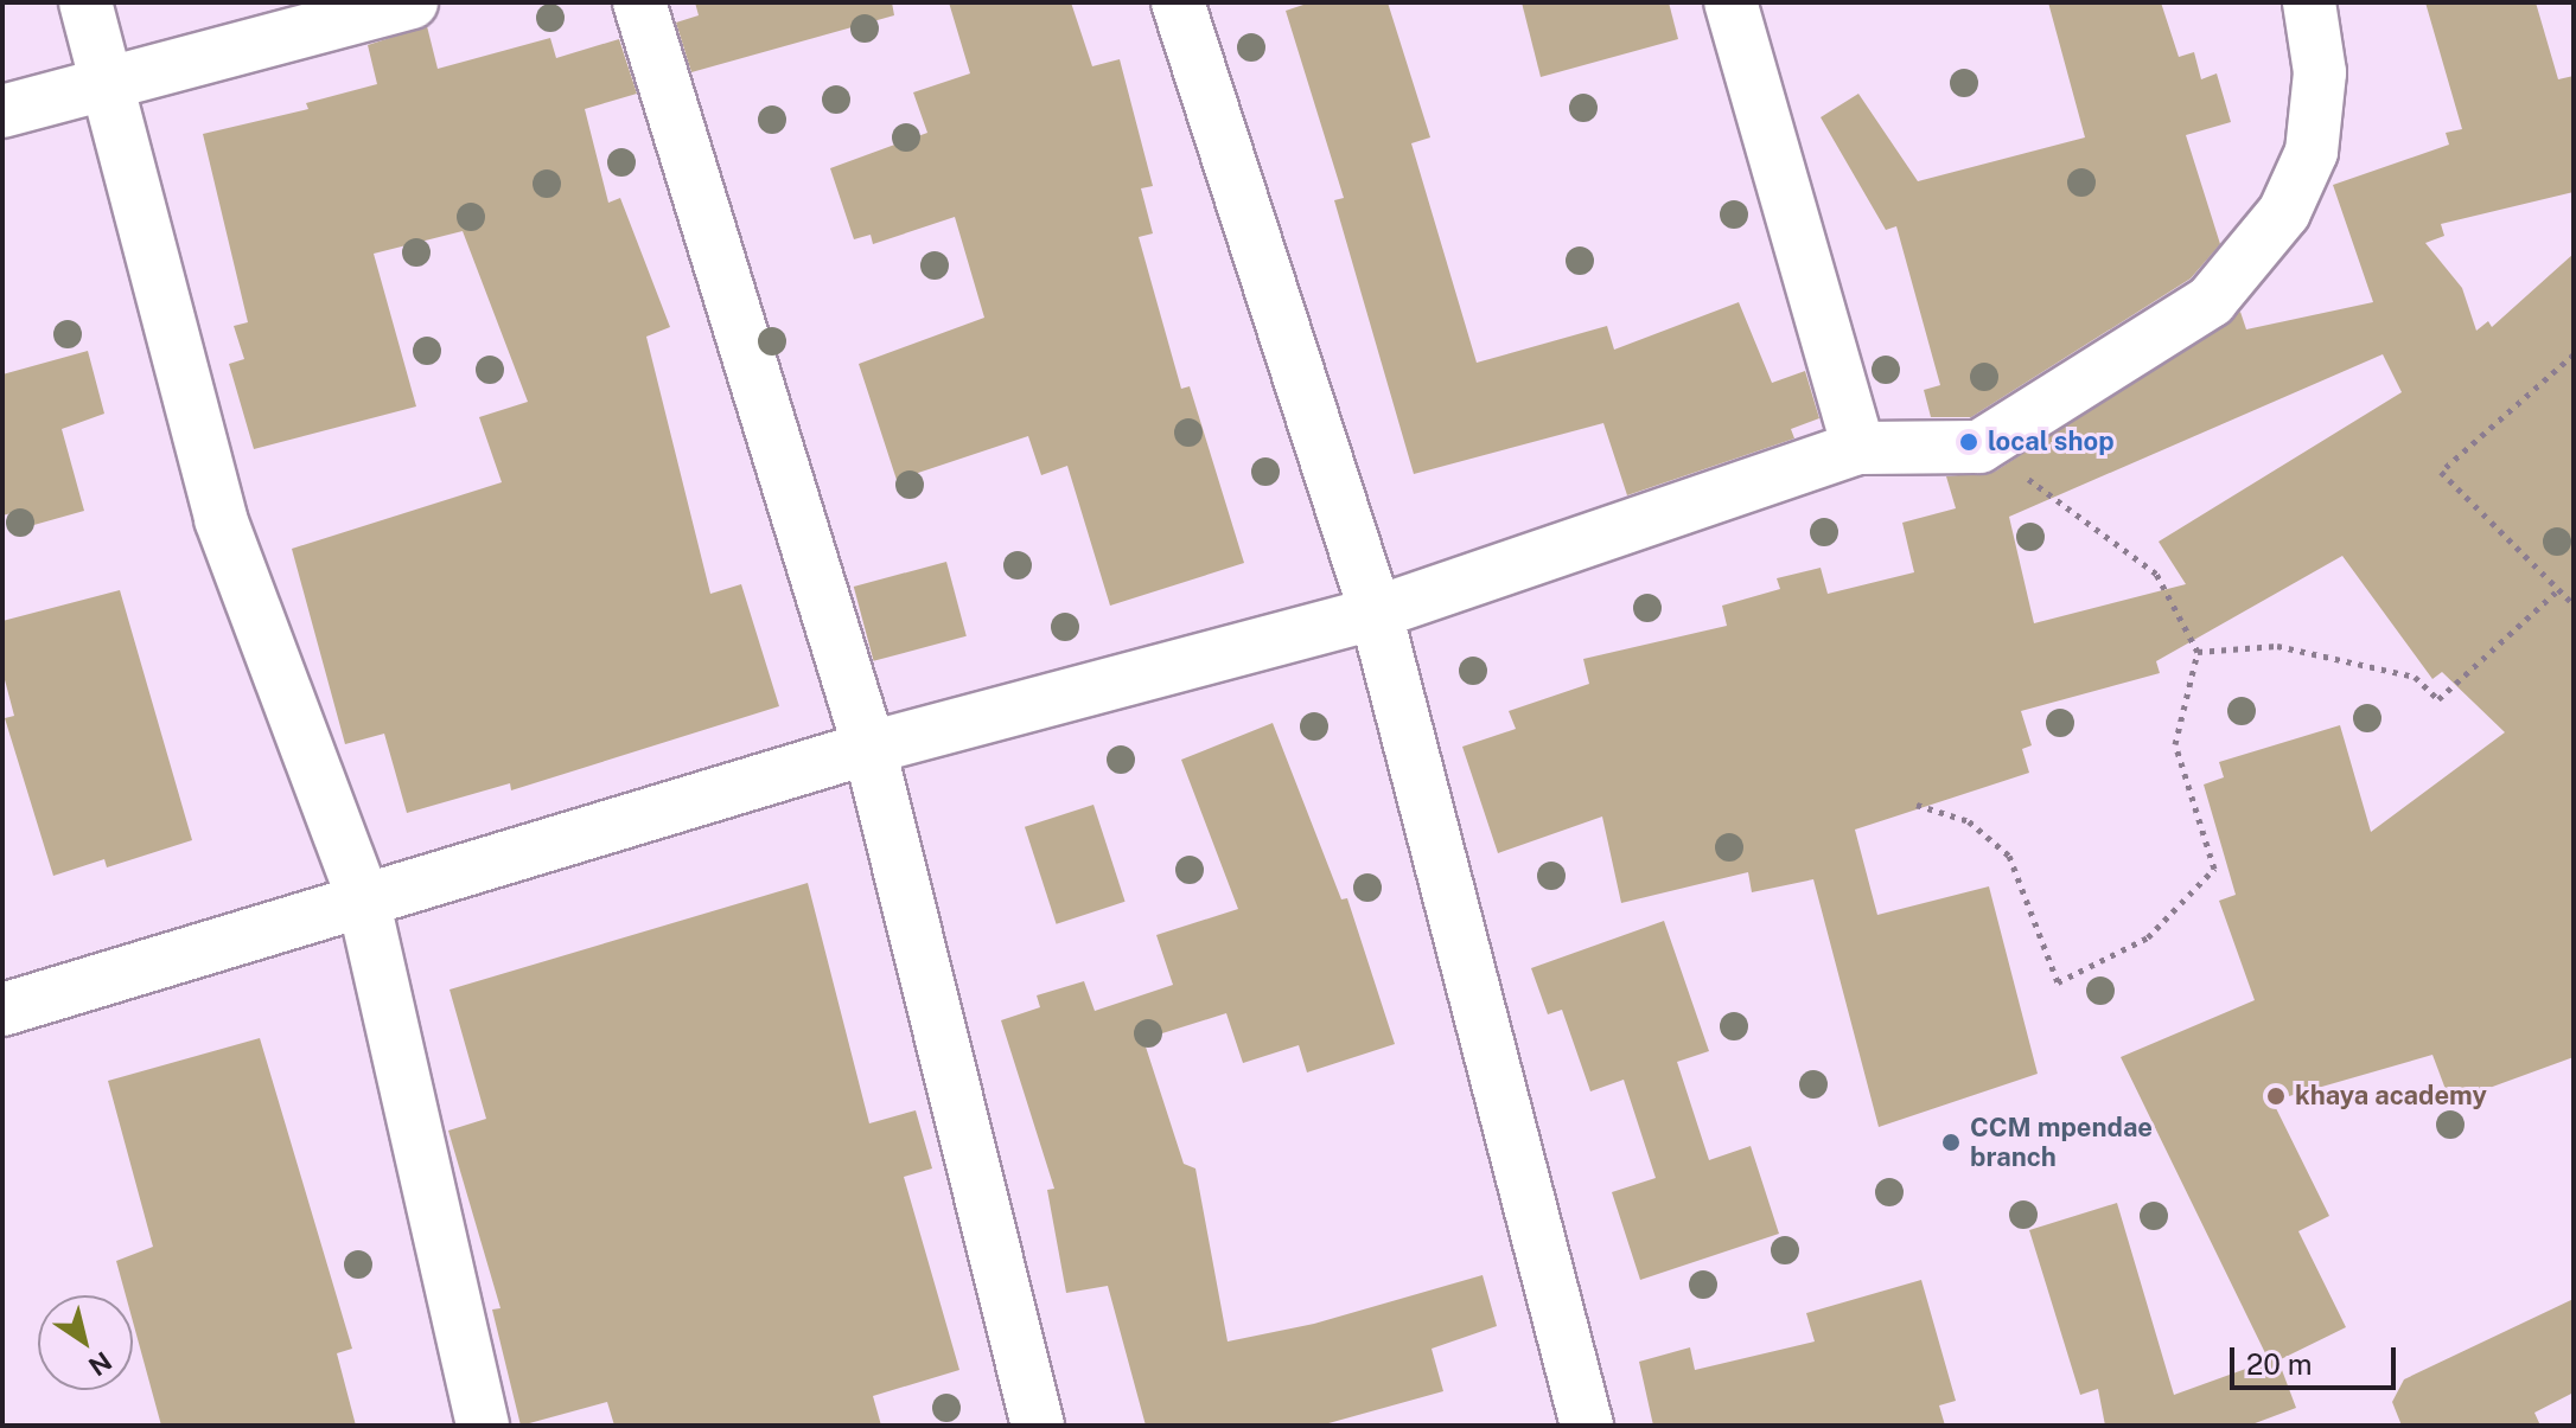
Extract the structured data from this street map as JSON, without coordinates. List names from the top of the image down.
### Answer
{
  "places": ["local shop", "khaya academy", "CCM mpendae branch"],
  "scale_bar": "20 m",
  "north": "bottom right"
}
